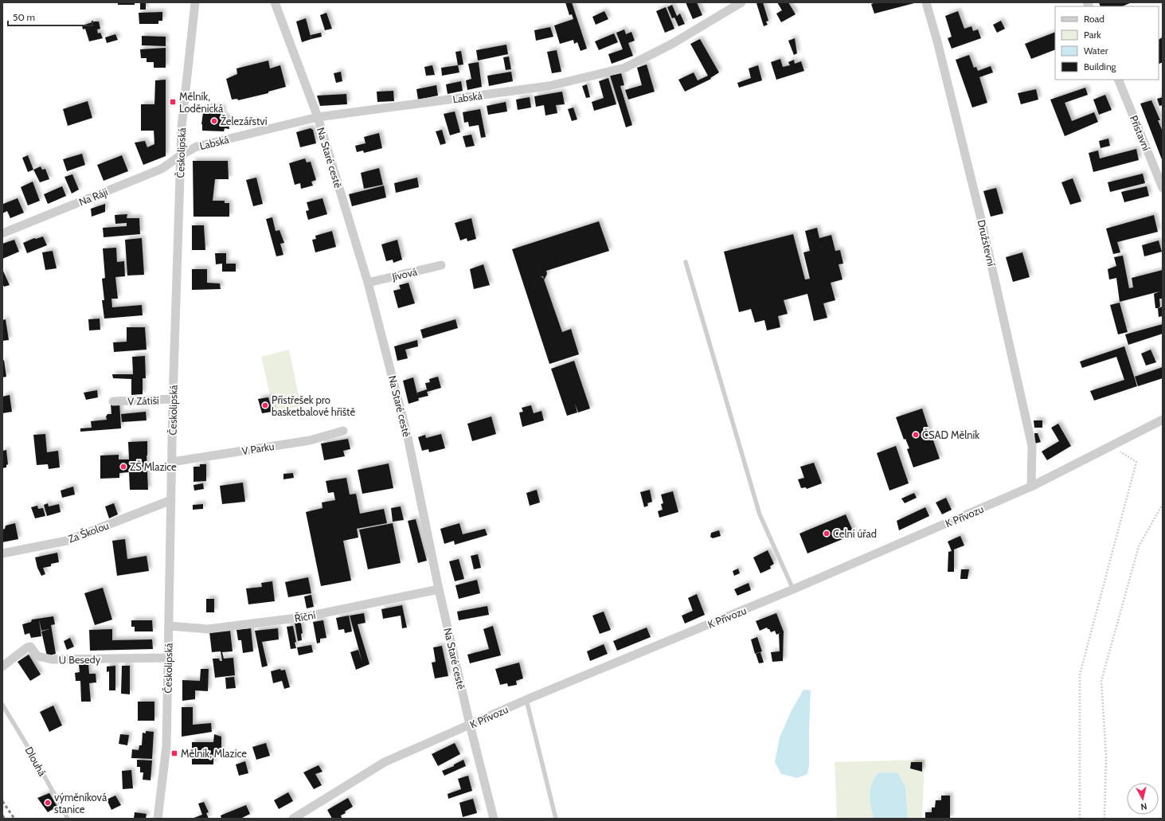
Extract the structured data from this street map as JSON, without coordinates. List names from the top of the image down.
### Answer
{
  "streets": {
    "street": [
      "Labská",
      "Přístavní",
      "Českolipská",
      "Na Staré cestě",
      "Na Ráji",
      "Družstevní",
      "Jívová",
      "V Zátiší",
      "V Parku",
      "K Přívozu",
      "Za Školou",
      "Říční",
      "U Besedy"
    ],
    "lane": ["Dlouhá"]
  },
  "crossings": [
    ["Labská", "Českolipská"],
    ["Labská", "Na Staré cestě"],
    ["Labská", "Na Ráji"],
    ["Českolipská", "Na Ráji"],
    ["Českolipská", "V Zátiší"],
    ["Českolipská", "V Parku"],
    ["Českolipská", "Za Školou"],
    ["Českolipská", "Říční"],
    ["Českolipská", "U Besedy"],
    ["Na Staré cestě", "Jívová"],
    ["Na Staré cestě", "K Přívozu"],
    ["Na Staré cestě", "Říční"],
    ["Družstevní", "K Přívozu"]
  ],
  "places": {
    "transit": ["Mělník, Loděnická", "Mělník, Mlazice"],
    "other": [
      "Železářství",
      "Přístřešek pro basketbalové hřiště",
      "ČSAD Mělník",
      "ZŠ Mlazice",
      "Celní úřad",
      "výměníková stanice"
    ]
  },
  "legend": [
    "Road",
    "Park",
    "Water",
    "Building"
  ],
  "scale_bar": "50 m",
  "north": "bottom"
}
